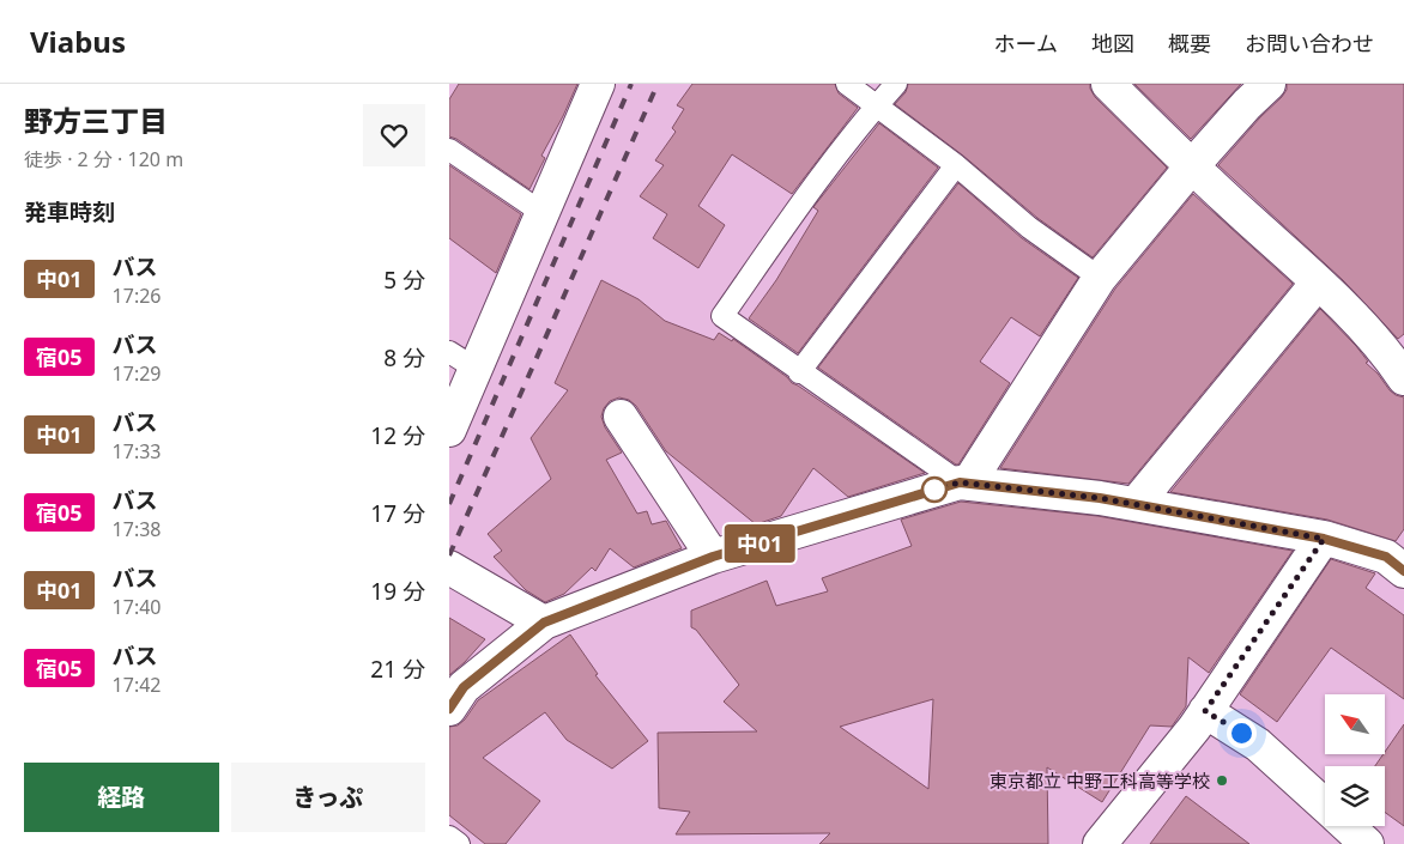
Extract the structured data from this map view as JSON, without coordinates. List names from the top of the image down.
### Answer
{
  "places": ["東京都立 中野工科高等学校"],
  "lines": ["bus line 中01"],
  "north": "top left",
  "page": {
    "header": "Viabus",
    "nav": [
      "ホーム",
      "地図",
      "概要",
      "お問い合わせ"
    ],
    "heading": [
      ["野方三丁目", "徒歩 · 2 分 · 120 m"],
      "発車時刻"
    ],
    "on_map": "中01",
    "list": [
      {
        "mark": "中01",
        "name": "バス",
        "note": "17:26",
        "value": "5 分"
      },
      {
        "mark": "宿05",
        "name": "バス",
        "note": "17:29",
        "value": "8 分"
      },
      {
        "mark": "中01",
        "name": "バス",
        "note": "17:33",
        "value": "12 分"
      },
      {
        "mark": "宿05",
        "name": "バス",
        "note": "17:38",
        "value": "17 分"
      },
      {
        "mark": "中01",
        "name": "バス",
        "note": "17:40",
        "value": "19 分"
      },
      {
        "mark": "宿05",
        "name": "バス",
        "note": "17:42",
        "value": "21 分"
      }
    ],
    "buttons": ["経路", "きっぷ"]
  }
}
